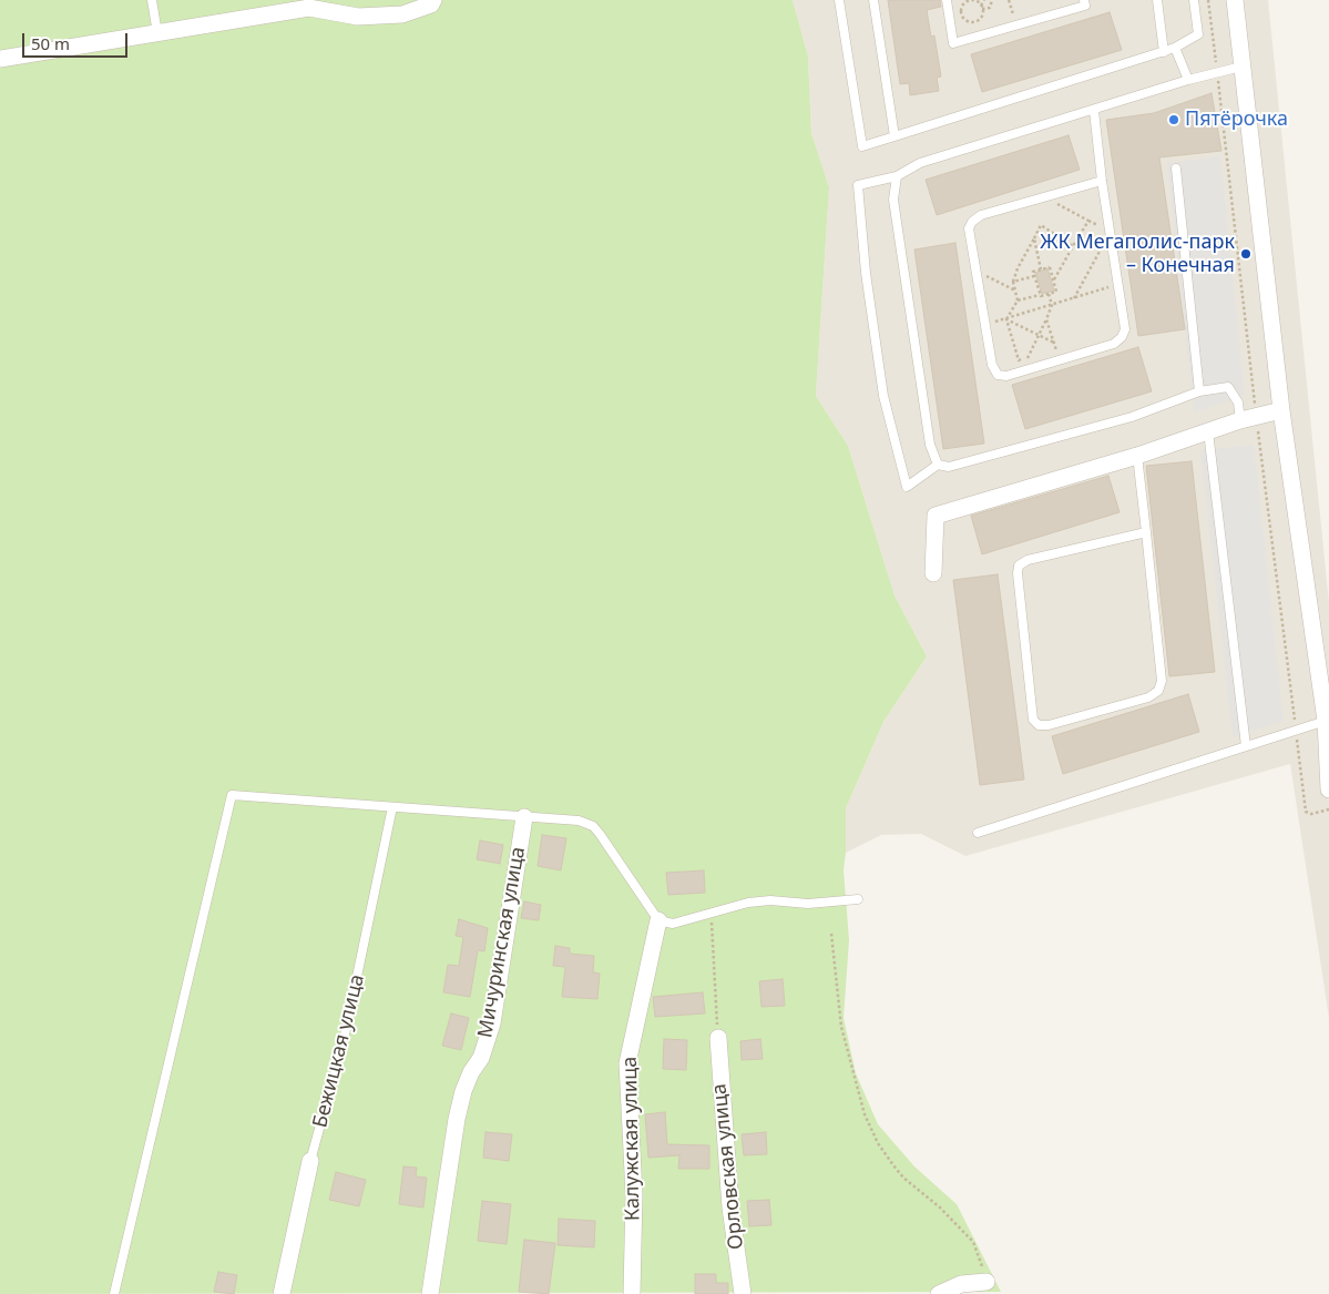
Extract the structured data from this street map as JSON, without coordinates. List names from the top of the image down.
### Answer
{
  "streets": {
    "street": [
      "Мичуринская улица",
      "Бежицкая улица",
      "Калужская улица",
      "Орловская улица"
    ]
  },
  "places": ["Пятёрочка", "ЖК Мегаполис-парк – Конечная"],
  "scale_bar": "50 m"
}
